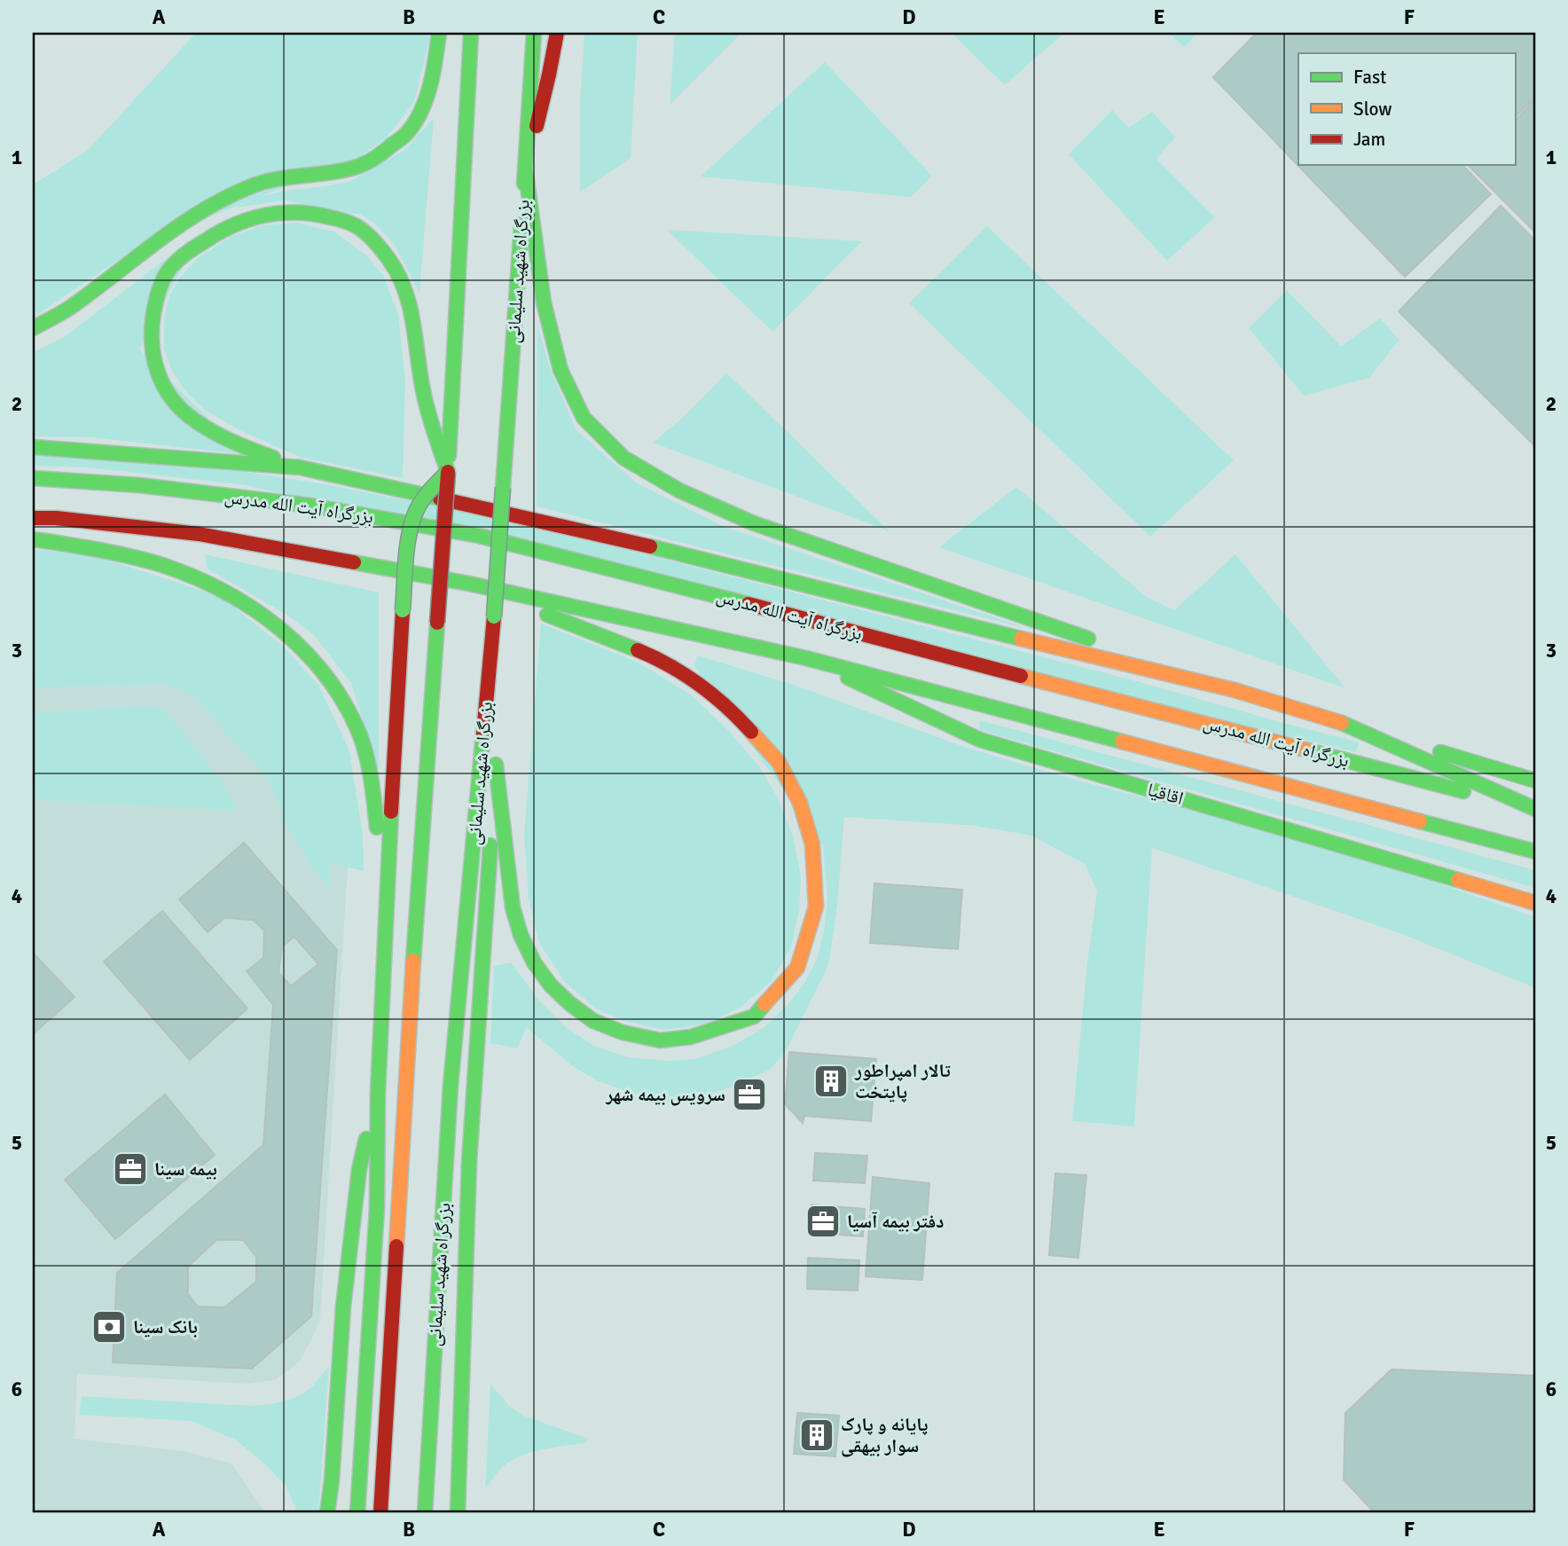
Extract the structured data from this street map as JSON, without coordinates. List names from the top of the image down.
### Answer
{
  "streets": {
    "main road": ["بزرگراه شهید سلیمانی", "بزرگراه آیت الله مدرس", "اقاقیا"]
  },
  "crossings": [
    ["بزرگراه آیت الله مدرس", "اقاقیا"]
  ],
  "places": {
    "building": ["تالار امپراطور پایتخت", "پایانه و پارک سوار بیهقی"],
    "office": ["سرویس بیمه شهر", "بیمه سینا", "دفتر بیمه آسیا"],
    "bank": ["بانک سینا"]
  },
  "legend": ["Fast", "Slow", "Jam"],
  "grid": {
    "columns": [
      "A",
      "B",
      "C",
      "D",
      "E",
      "F"
    ],
    "rows": [
      "1",
      "2",
      "3",
      "4",
      "5",
      "6"
    ]
  }
}
